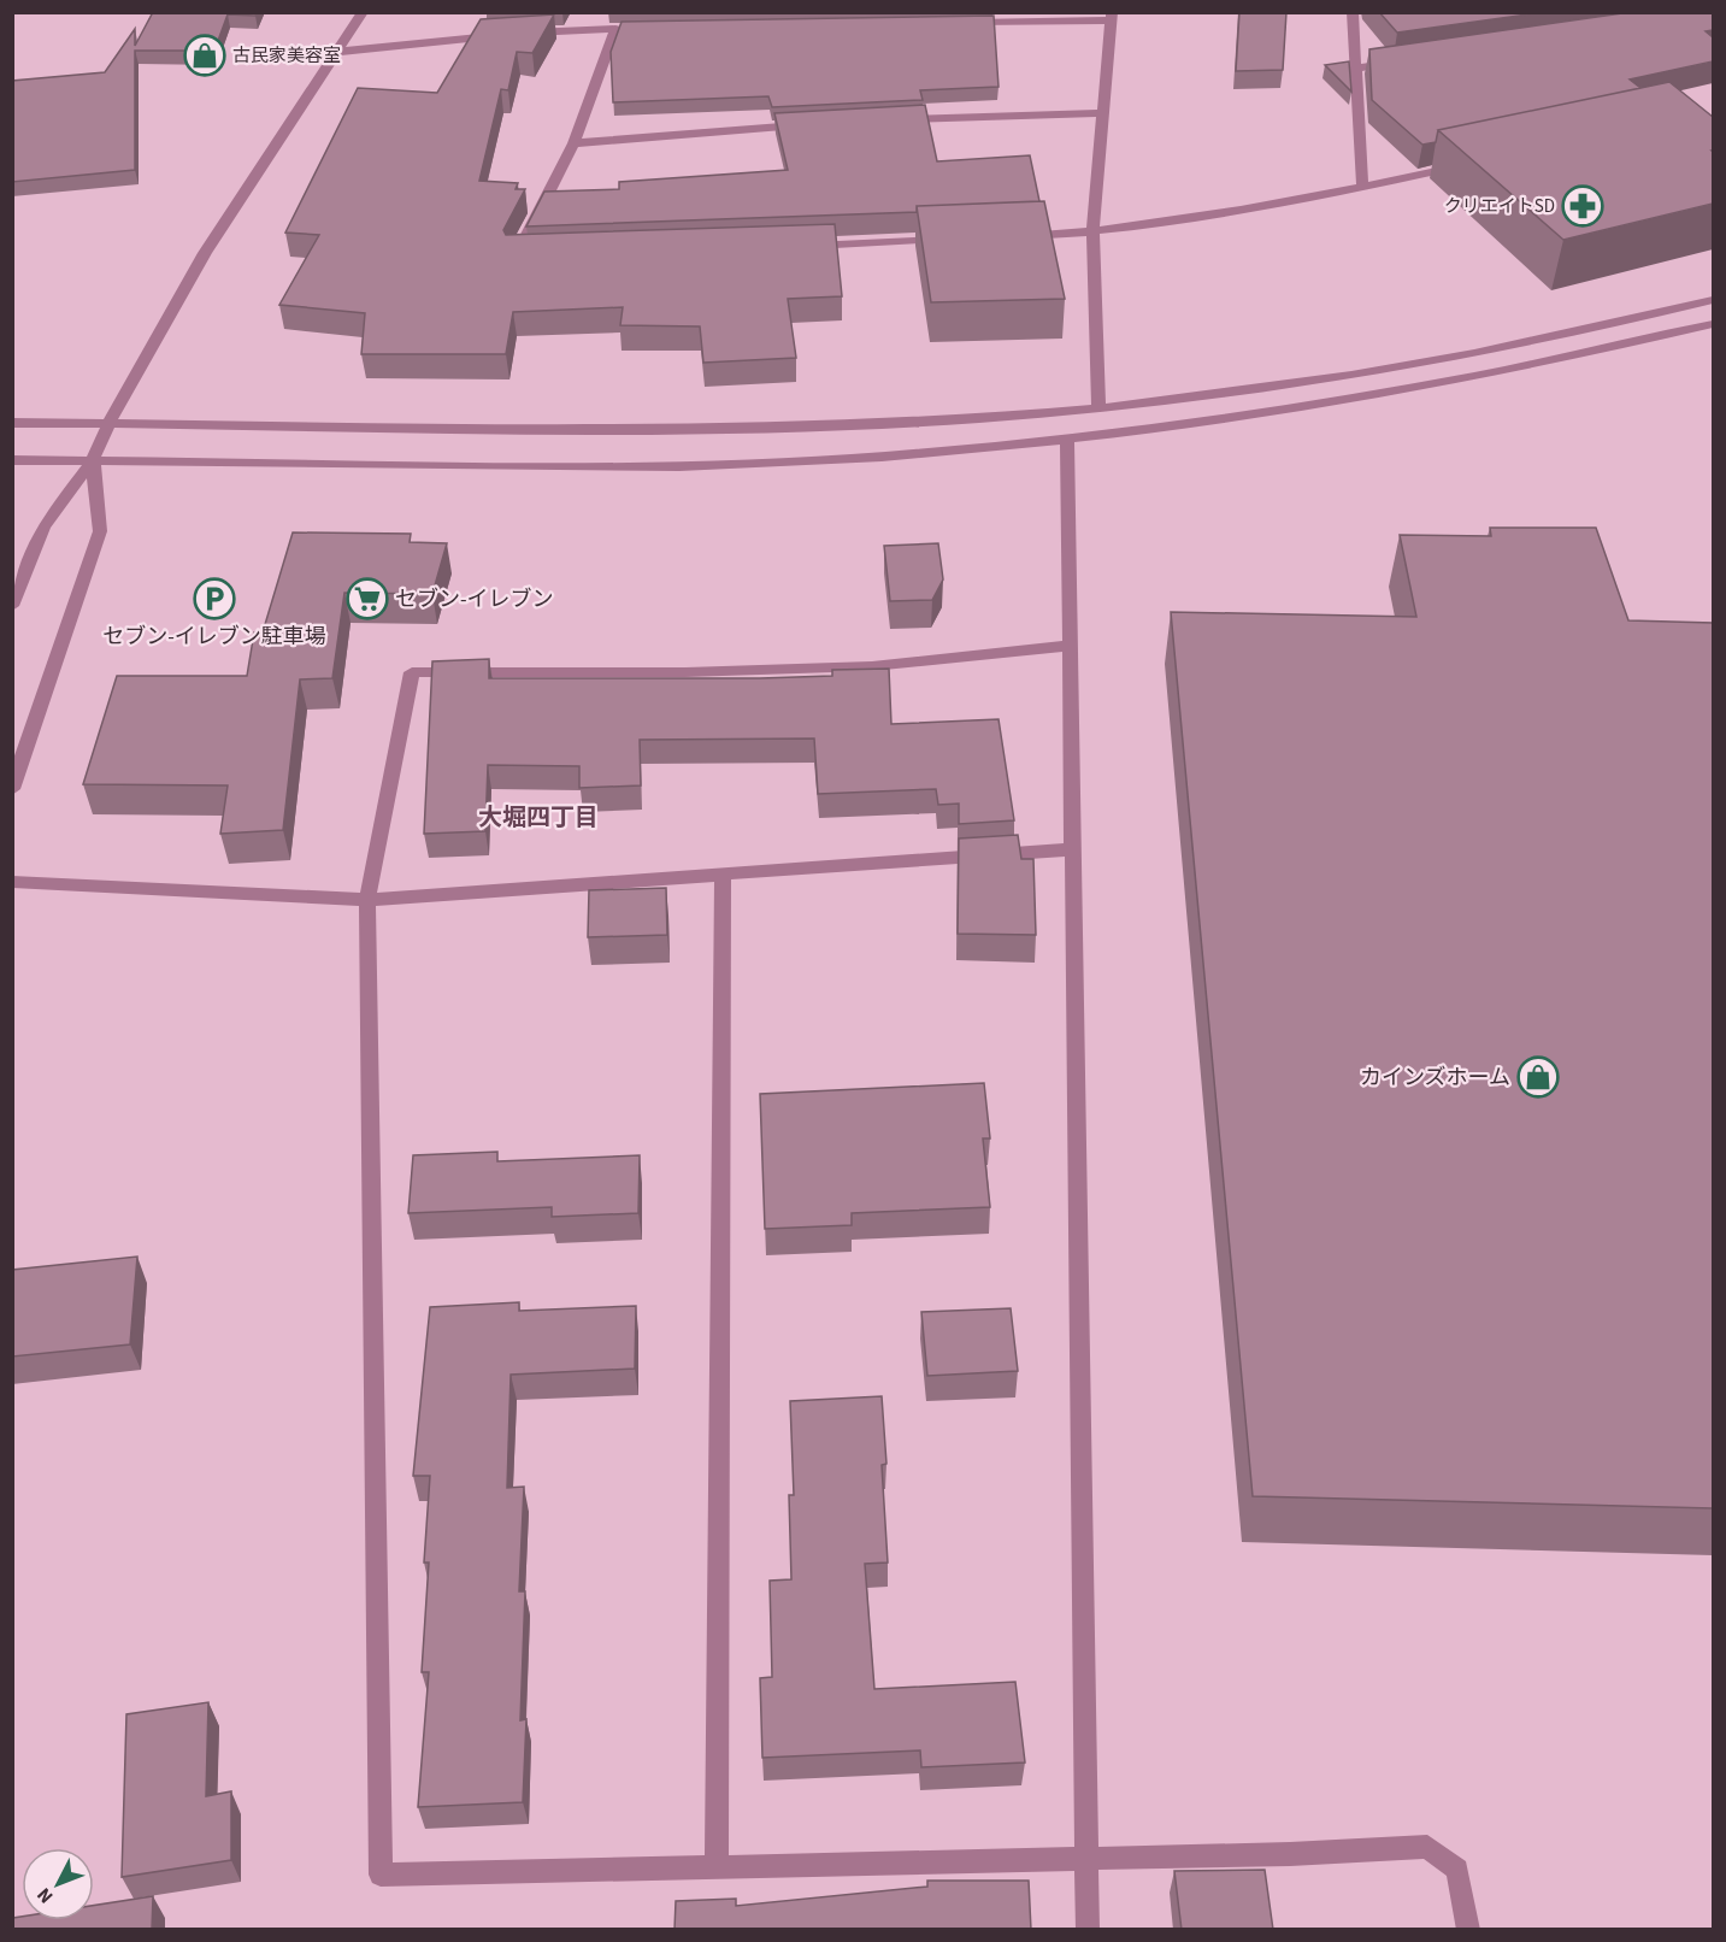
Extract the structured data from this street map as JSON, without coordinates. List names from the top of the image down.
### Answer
{
  "districts": ["大堀四丁目"],
  "places": {
    "shop": ["古民家美容室", "カインズホーム"],
    "pharmacy": ["クリエイトSD"],
    "parking": ["セブン-イレブン駐車場"],
    "supermarket": ["セブン-イレブン"]
  },
  "north": "bottom left"
}
